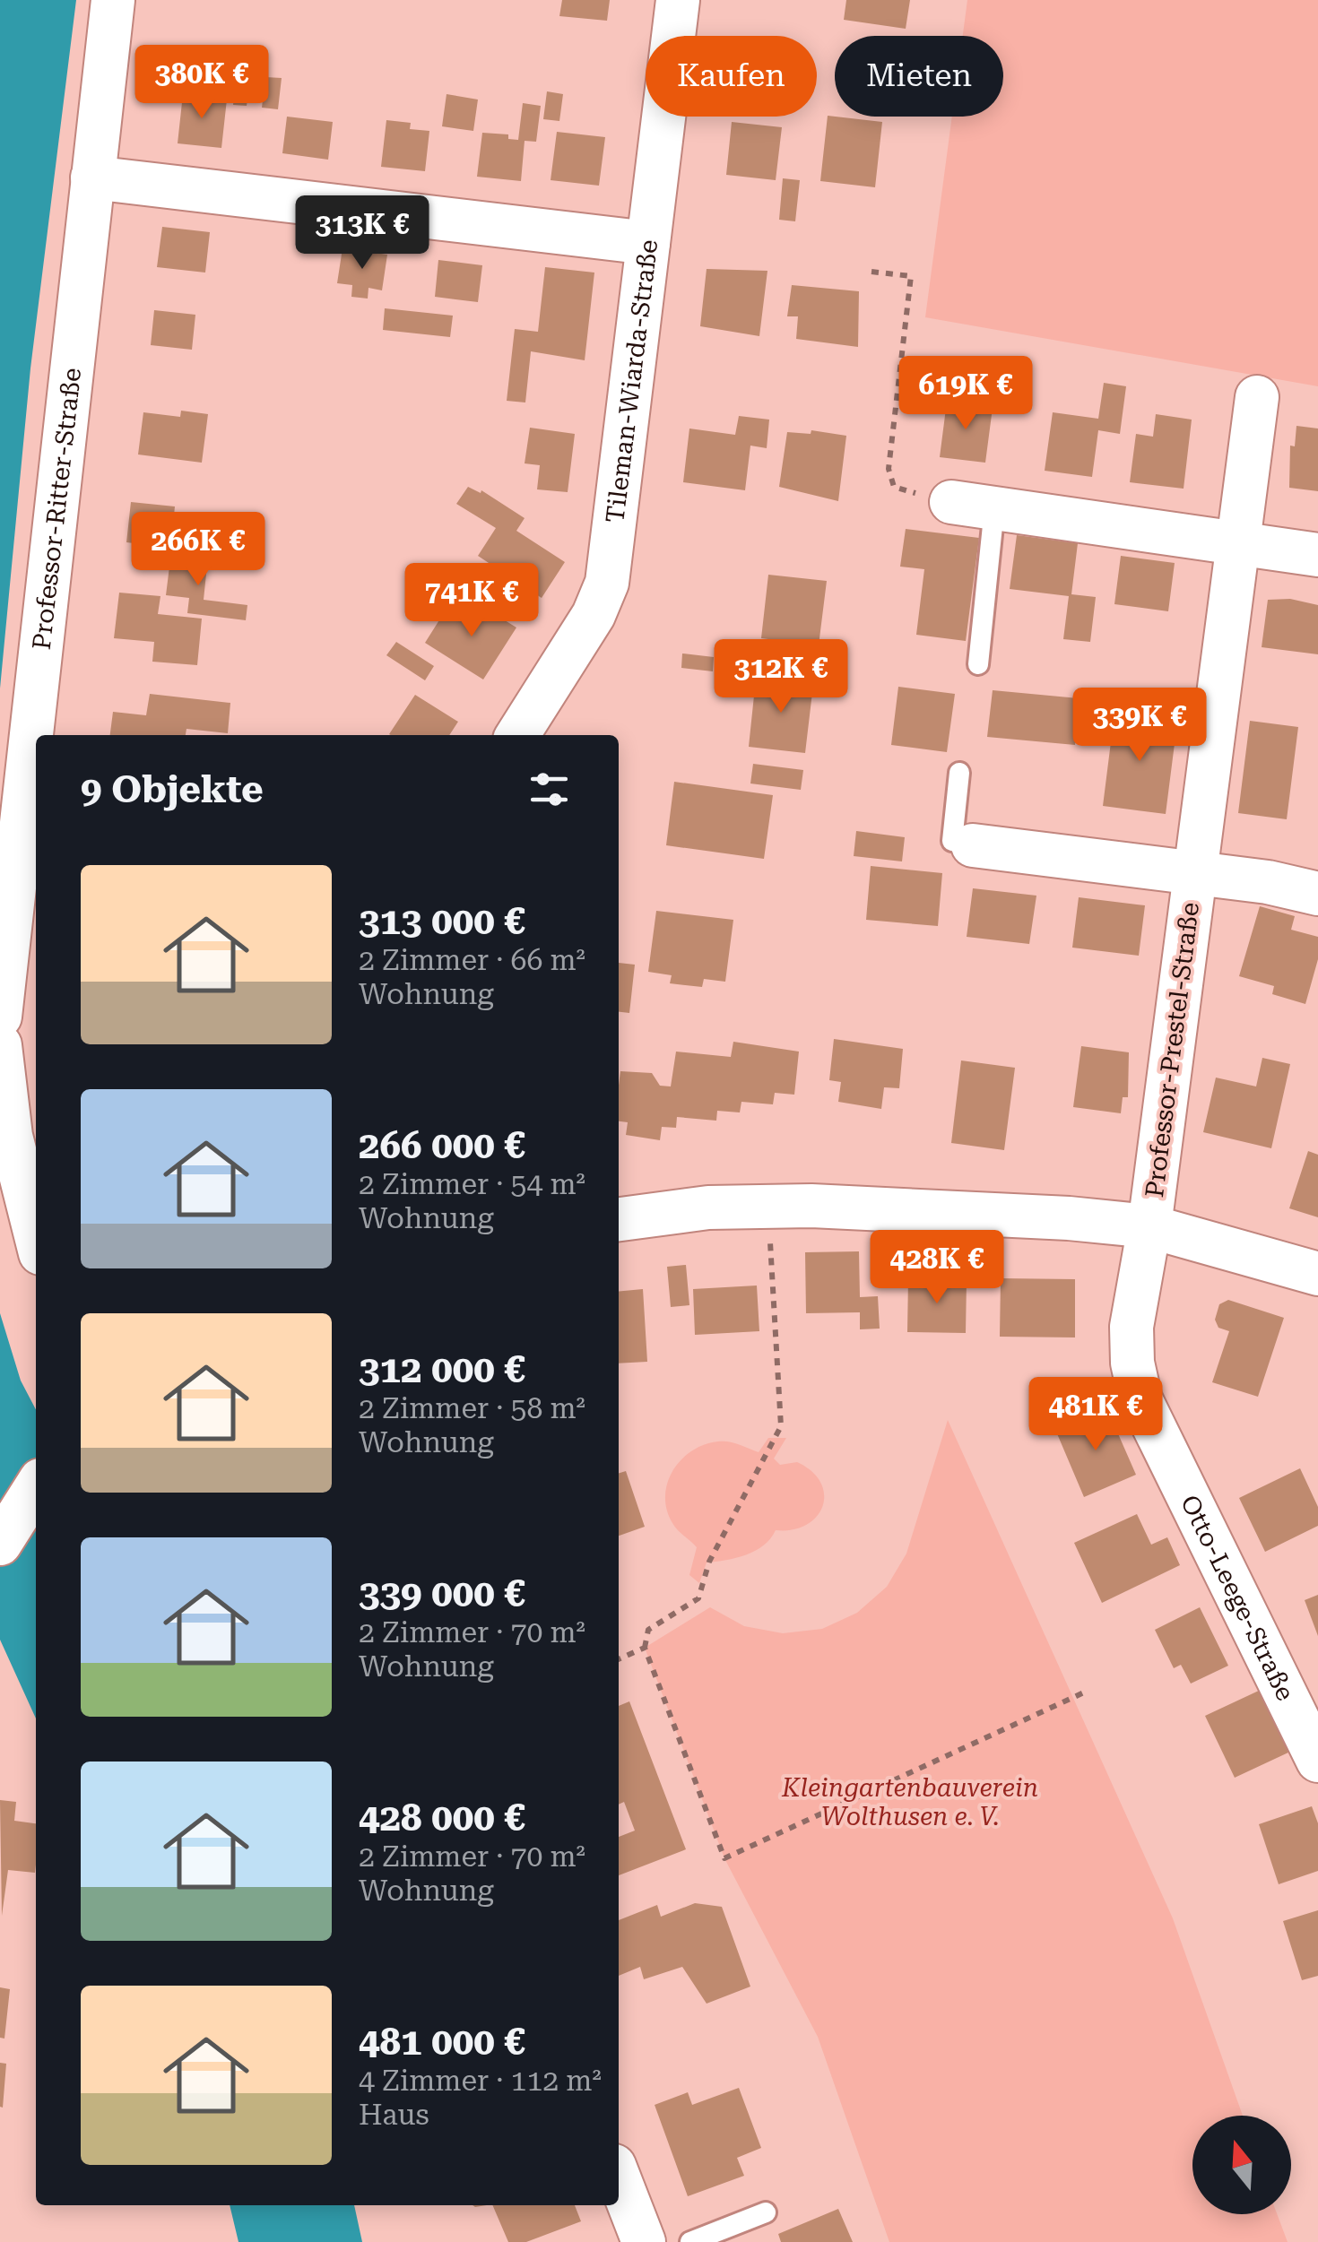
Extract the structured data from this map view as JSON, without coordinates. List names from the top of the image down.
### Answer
{
  "streets": {
    "street": [
      "Tileman-Wiarda-Straße",
      "Professor-Ritter-Straße",
      "Professor-Prestel-Straße",
      "Otto-Leege-Straße"
    ]
  },
  "crossings": [
    ["Professor-Prestel-Straße", "Otto-Leege-Straße"]
  ],
  "parks": ["Kleingartenbauverein Wolthusen e. V."],
  "north": "top",
  "page": {
    "chip": ["Kaufen", "Mieten"],
    "price": [
      "380K €",
      "313K €",
      "619K €",
      "266K €",
      "741K €",
      "312K €",
      "339K €",
      "428K €",
      "481K €"
    ],
    "heading": "9 Objekte",
    "list": [
      {
        "name": "313 000 €",
        "note": "2 Zimmer · 66 m² · Wohnung"
      },
      {
        "name": "266 000 €",
        "note": "2 Zimmer · 54 m² · Wohnung"
      },
      {
        "name": "312 000 €",
        "note": "2 Zimmer · 58 m² · Wohnung"
      },
      {
        "name": "339 000 €",
        "note": "2 Zimmer · 70 m² · Wohnung"
      },
      {
        "name": "428 000 €",
        "note": "2 Zimmer · 70 m² · Wohnung"
      },
      {
        "name": "481 000 €",
        "note": "4 Zimmer · 112 m² · Haus"
      }
    ]
  }
}
